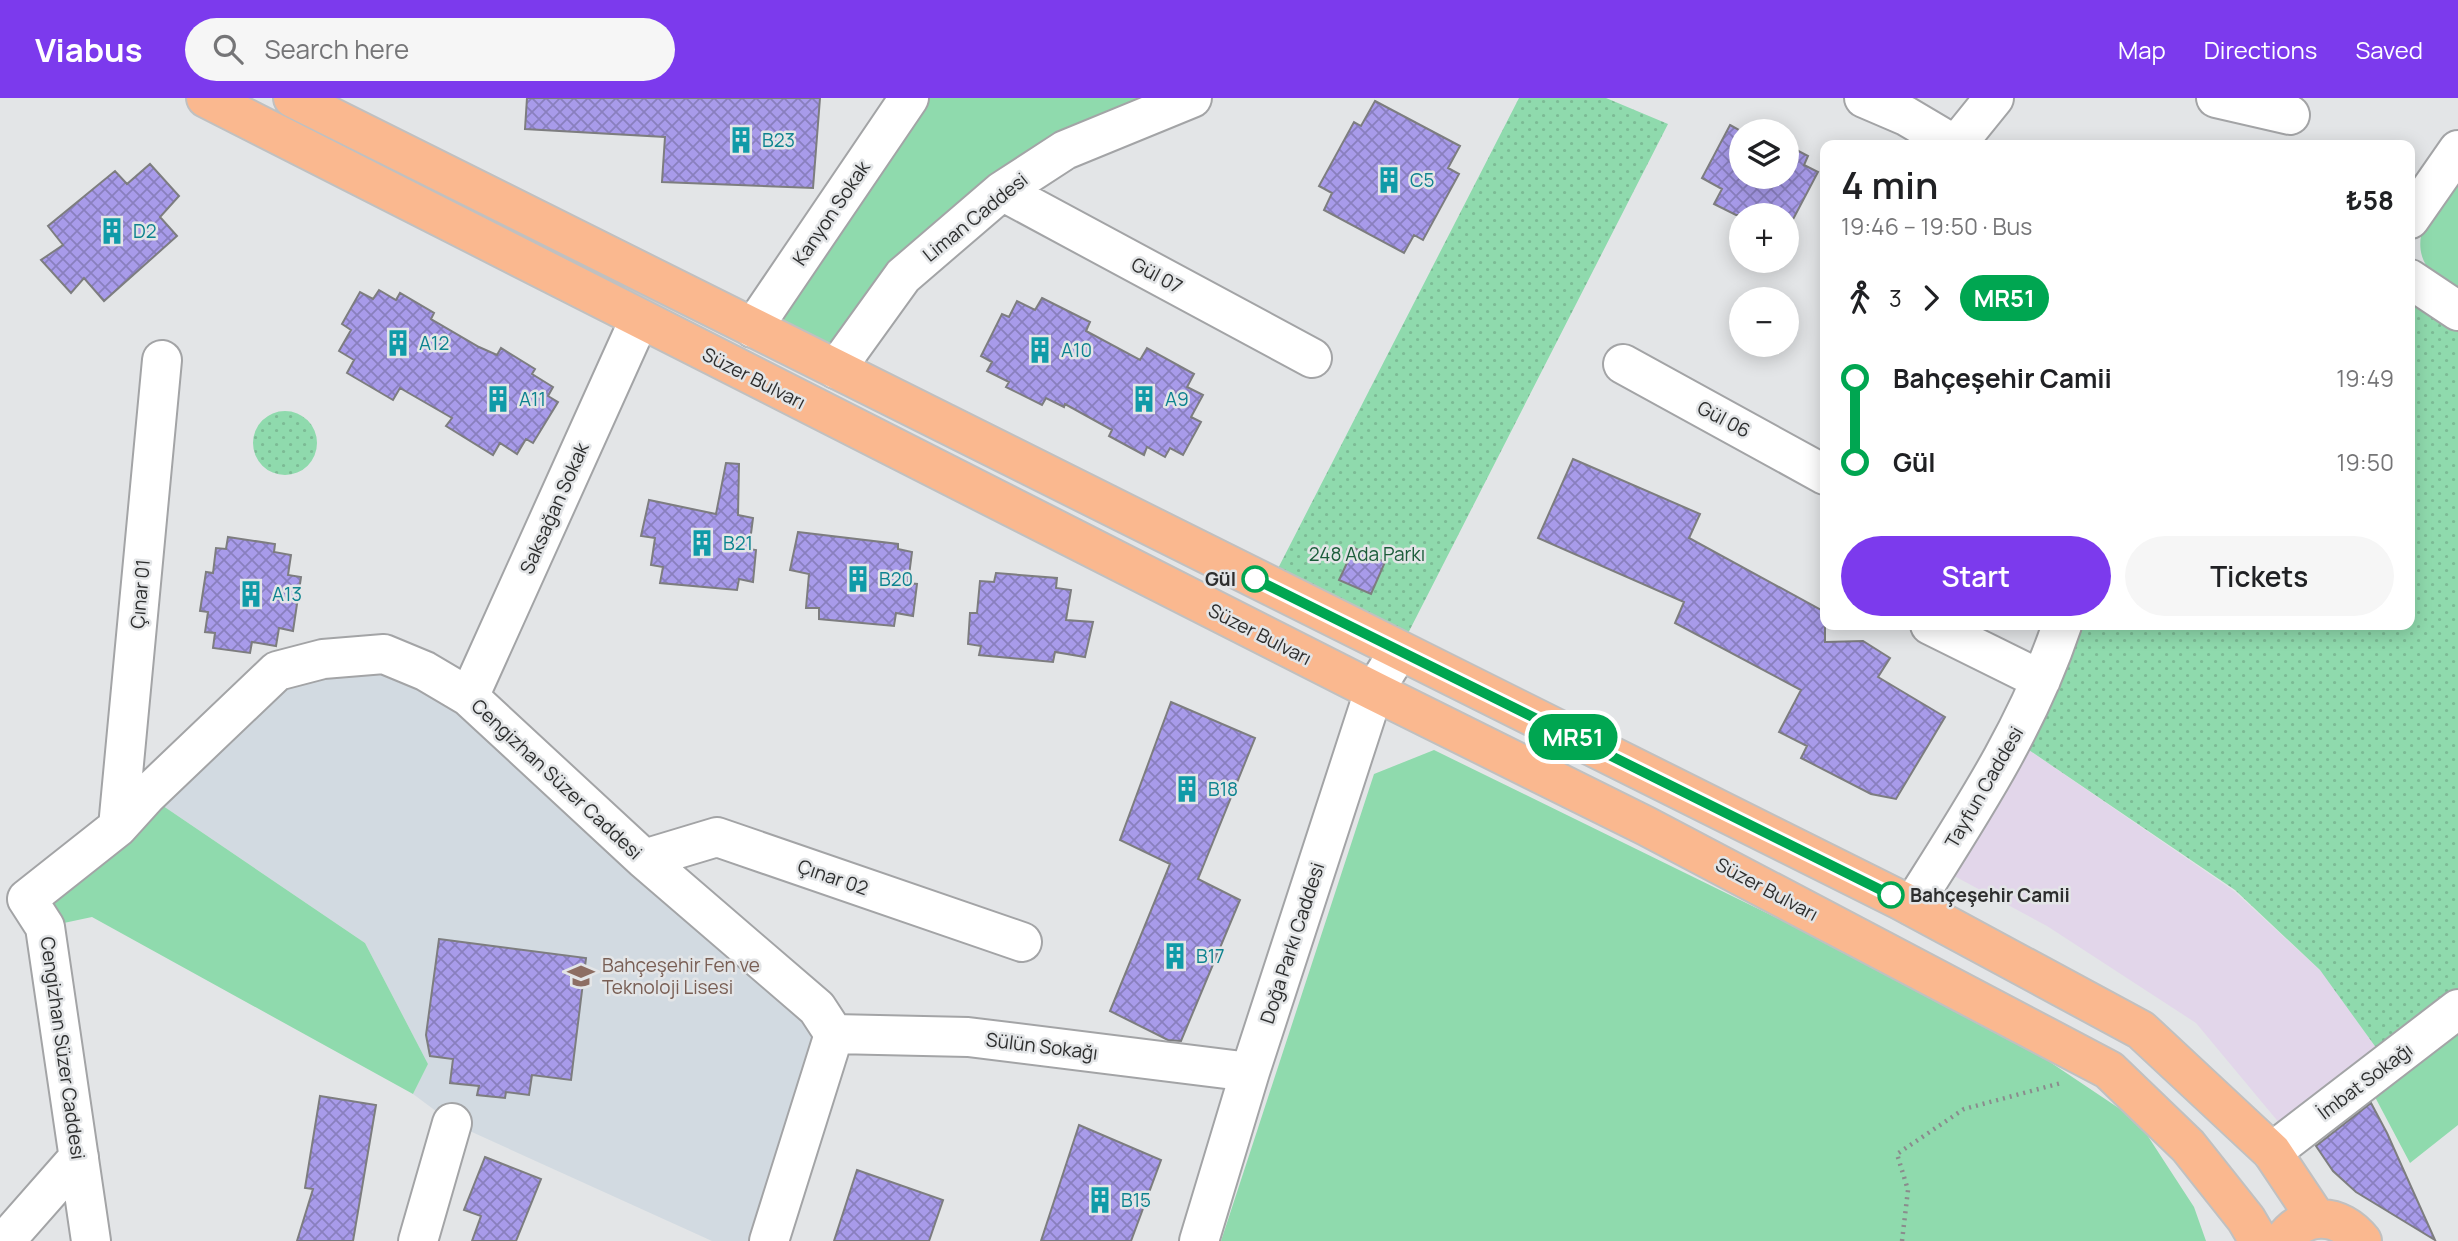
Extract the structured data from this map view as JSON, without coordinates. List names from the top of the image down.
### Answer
{
  "streets": {
    "main road": ["Süzer Bulvarı"],
    "street": [
      "Kanyon Sokak",
      "Liman Caddesi",
      "Gül 07",
      "Gül 06",
      "Saksağan Sokak",
      "Çınar 01",
      "Cengizhan Süzer Caddesi",
      "Tayfun Caddesi",
      "Çınar 02",
      "Doğa Parkı Caddesi",
      "Sülün Sokağı",
      "İmbat Sokağı"
    ]
  },
  "crossings": [
    ["Liman Caddesi", "Gül 07"],
    ["Süzer Bulvarı", "Saksağan Sokak"],
    ["Süzer Bulvarı", "Doğa Parkı Caddesi"],
    ["Saksağan Sokak", "Cengizhan Süzer Caddesi"],
    ["Çınar 01", "Cengizhan Süzer Caddesi"],
    ["Cengizhan Süzer Caddesi", "Çınar 02"],
    ["Cengizhan Süzer Caddesi", "Sülün Sokağı"],
    ["Doğa Parkı Caddesi", "Sülün Sokağı"]
  ],
  "parks": ["248 Ada Parkı"],
  "places": {
    "building": [
      "B23",
      "C5",
      "D2",
      "A12",
      "A10",
      "A11",
      "A9",
      "B21",
      "B20",
      "A13",
      "B18",
      "B17",
      "B15"
    ],
    "other": ["Gül", "Bahçeşehir Camii"],
    "school or university": ["Bahçeşehir Fen ve Teknoloji Lisesi"]
  },
  "lines": ["bus line MR51"],
  "page": {
    "header": "Viabus",
    "search": "Search here",
    "nav": ["Map", "Directions", "Saved"],
    "on_map": "MR51",
    "map_buttons": ["+", "−"],
    "heading": ["4 min", "19:46 – 19:50 · Bus", "₺58"],
    "legs": ["3", "MR51"],
    "list": [
      {
        "name": "Bahçeşehir Camii",
        "value": "19:49"
      },
      {
        "name": "Gül",
        "value": "19:50"
      }
    ],
    "buttons": ["Start", "Tickets"]
  }
}
